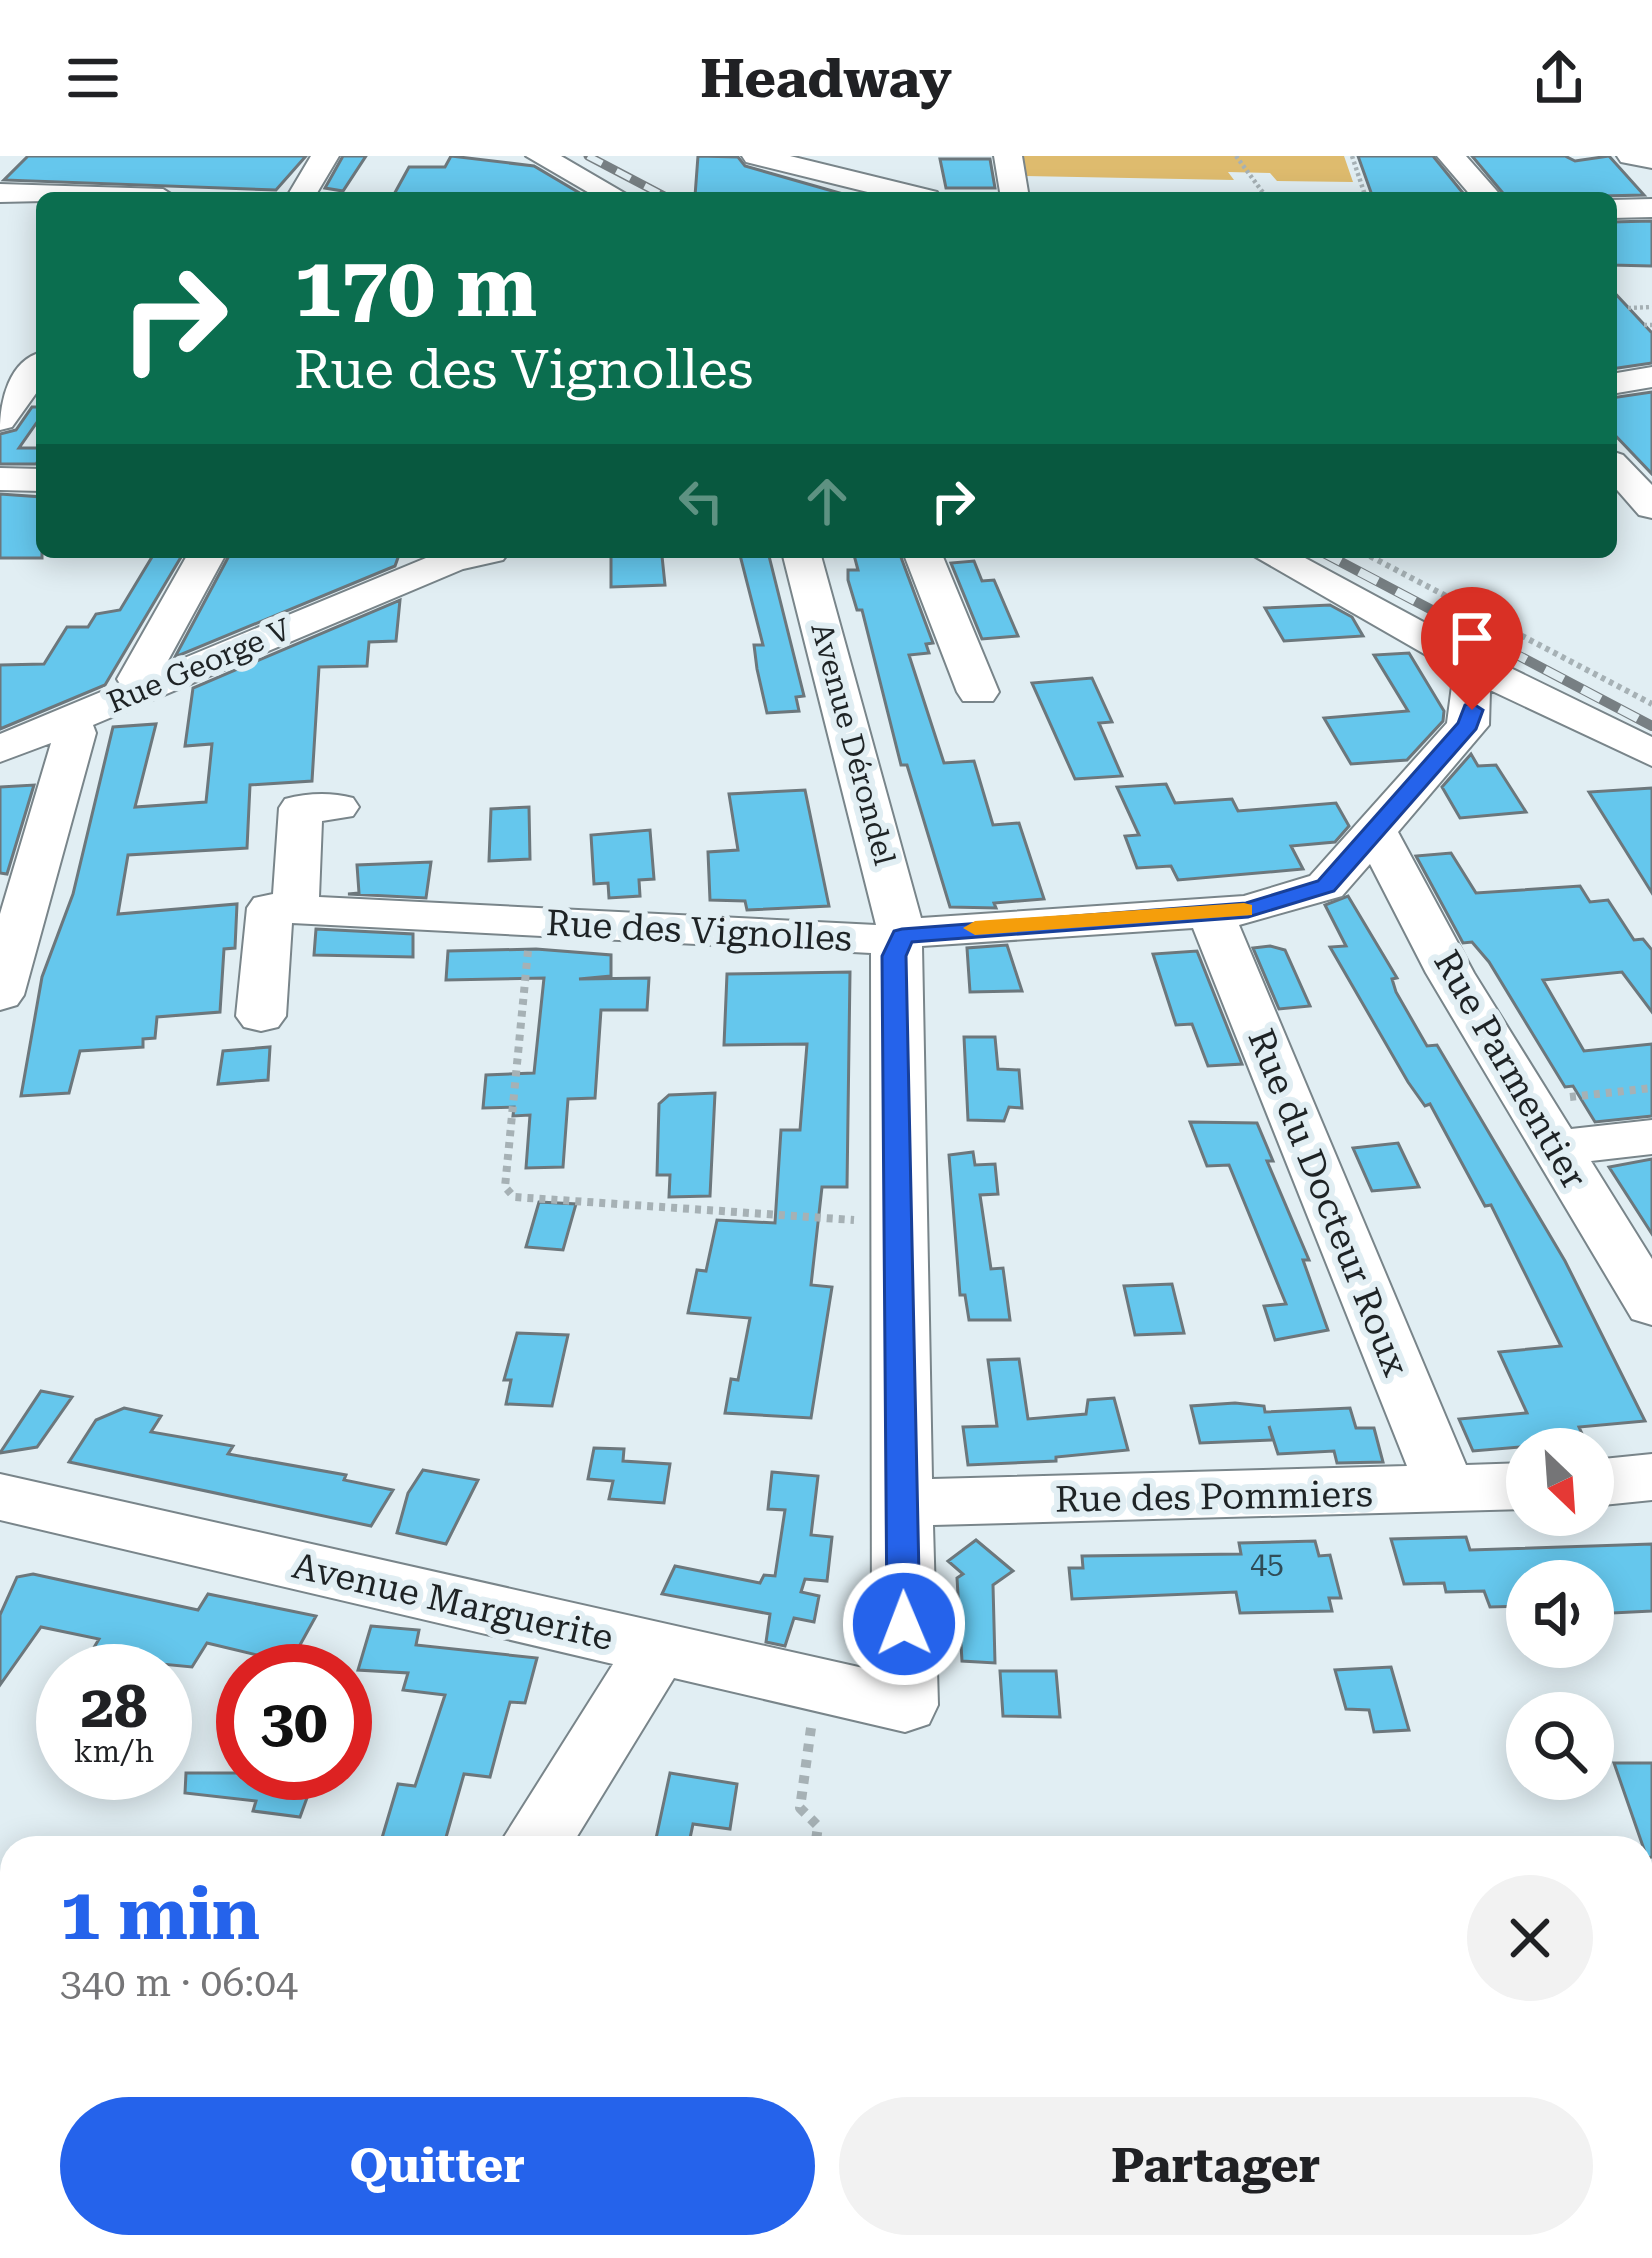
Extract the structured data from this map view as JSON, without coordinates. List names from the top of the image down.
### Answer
{
  "streets": {
    "street": [
      "Rue George V",
      "Avenue Dérondel",
      "Rue des Vignolles",
      "Rue Parmentier",
      "Rue du Docteur Roux",
      "Rue des Pommiers",
      "Avenue Marguerite"
    ]
  },
  "crossings": [
    ["Avenue Dérondel", "Rue des Vignolles"],
    ["Rue des Vignolles", "Rue Parmentier"],
    ["Rue des Vignolles", "Rue du Docteur Roux"],
    ["Rue du Docteur Roux", "Rue des Pommiers"],
    ["Rue des Pommiers", "Avenue Marguerite"]
  ],
  "house_numbers": ["45"],
  "north": "bottom right",
  "page": {
    "header": "Headway",
    "turn": ["170 m", "Rue des Vignolles"],
    "speed": "28 km/h",
    "limit": "30",
    "heading": ["1 min", "340 m · 06:04"],
    "buttons": ["Quitter", "Partager"]
  }
}
